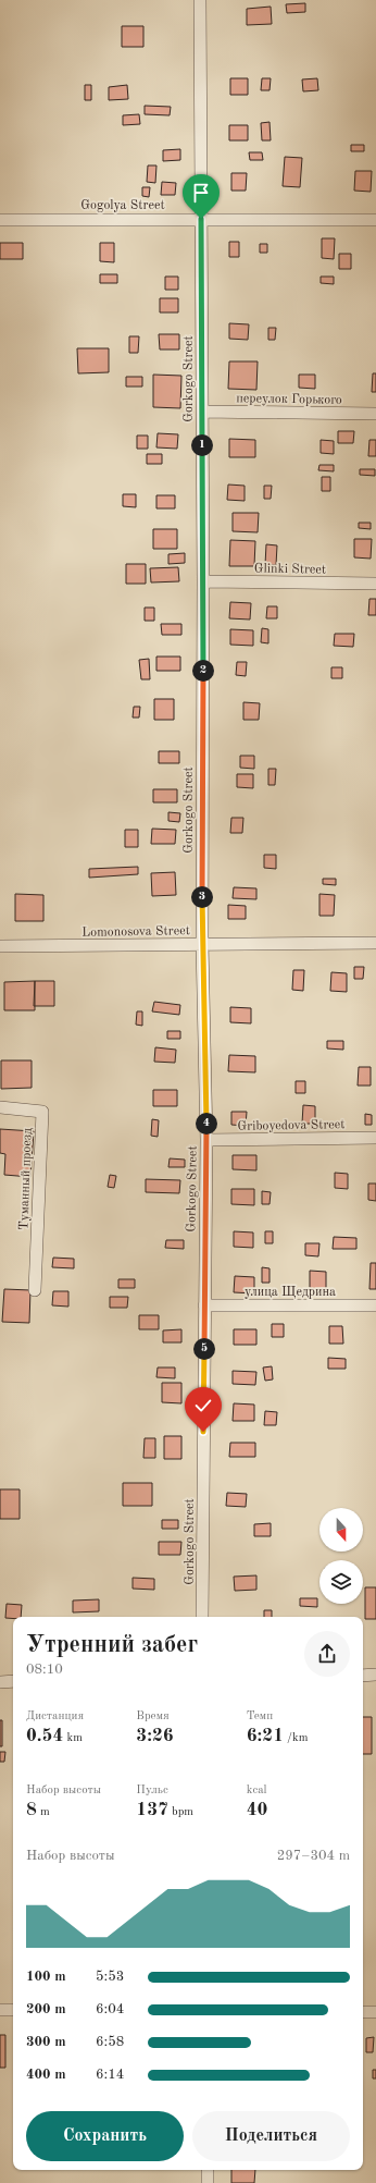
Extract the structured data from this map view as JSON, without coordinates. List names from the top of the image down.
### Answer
{
  "streets": {
    "street": [
      "Gogolya Street",
      "Gorkogo Street",
      "переулок Горького",
      "Glinki Street",
      "Lomonosova Street",
      "Griboyedova Street",
      "Туманный проезд",
      "улица Щедрина"
    ]
  },
  "crossings": [
    ["Gogolya Street", "Gorkogo Street"],
    ["Gorkogo Street", "переулок Горького"],
    ["Gorkogo Street", "Glinki Street"],
    ["Gorkogo Street", "Lomonosova Street"],
    ["Gorkogo Street", "Griboyedova Street"],
    ["Gorkogo Street", "улица Щедрина"]
  ],
  "north": "bottom",
  "page": {
    "pins": [
      "1",
      "2",
      "3",
      "4",
      "5"
    ],
    "heading": ["Утренний забег", "08:10"],
    "stats": [
      ["Дистанция", "0.54 km"],
      ["Время", "3:26"],
      ["Темп", "6:21 /km"],
      ["Набор высоты", "8 m"],
      ["Пульс", "137 bpm"],
      ["kcal", "40"]
    ],
    "chart": ["Набор высоты", "297–304 m"],
    "list": [
      {
        "name": "100 m",
        "note": "5:53"
      },
      {
        "name": "200 m",
        "note": "6:04"
      },
      {
        "name": "300 m",
        "note": "6:58"
      },
      {
        "name": "400 m",
        "note": "6:14"
      }
    ],
    "buttons": ["Сохранить", "Поделиться"]
  }
}
